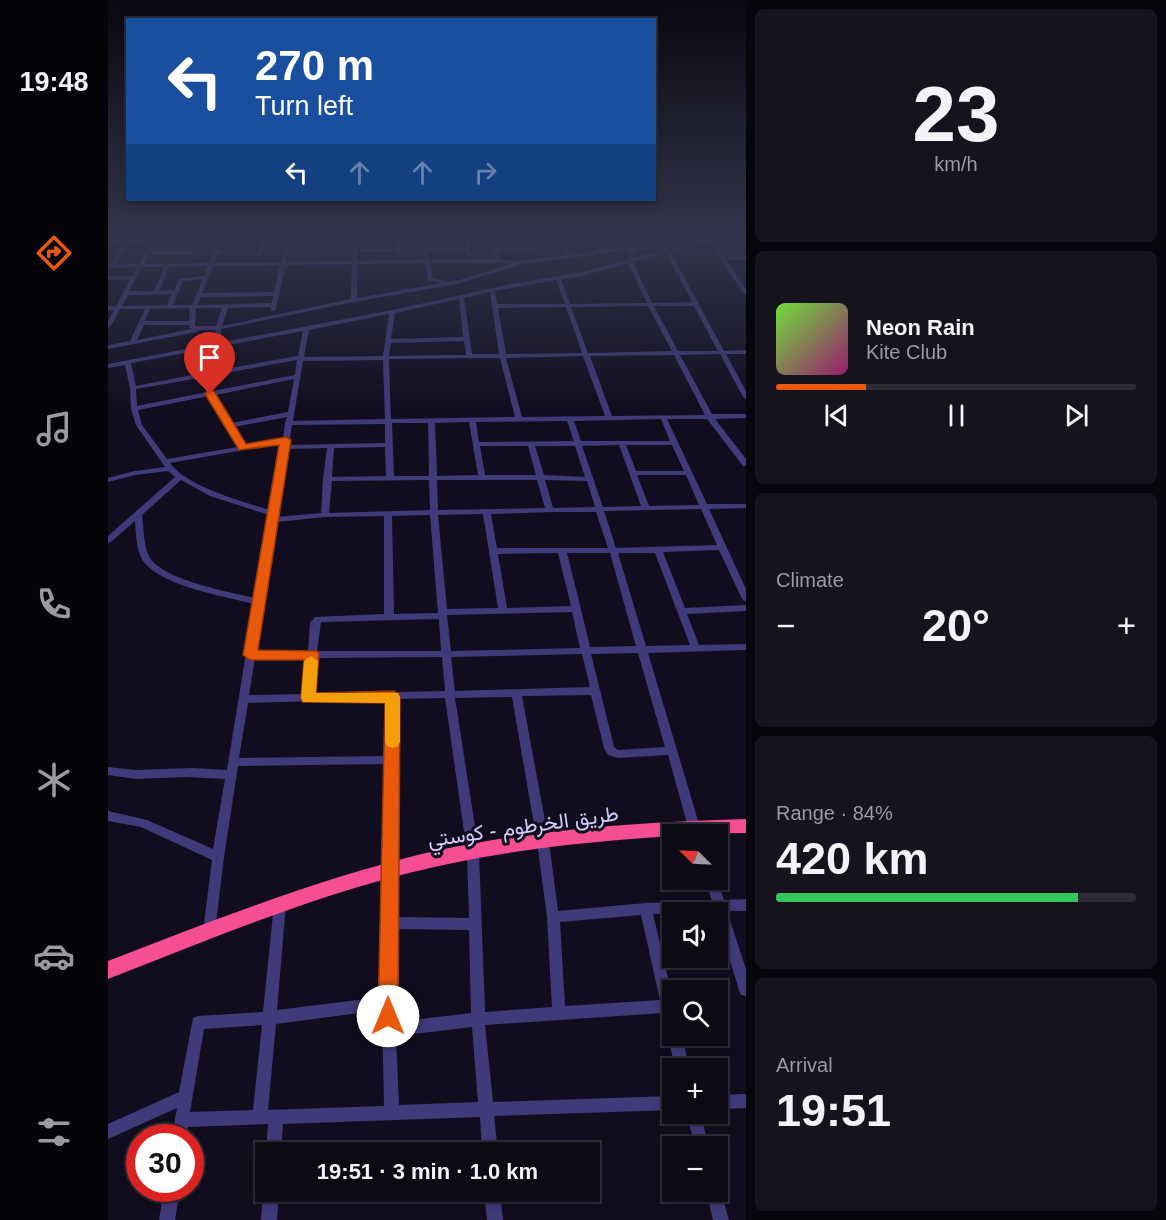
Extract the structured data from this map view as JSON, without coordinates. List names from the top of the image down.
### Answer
{
  "streets": {
    "highway": ["طريق الخرطوم - كوستي"]
  },
  "north": "top left",
  "page": {
    "tabs": "19:48",
    "tile": [
      ["23", "km/h"],
      "Climate",
      ["Range · 84%", "420 km"],
      ["Arrival", "19:51"]
    ],
    "turn": ["270 m", "Turn left"],
    "song": ["Neon Rain", "Kite Club"],
    "heat": ["−", "20°", "+"],
    "map_buttons": ["+", "−"],
    "limit": "30",
    "trip": "19:51 · 3 min · 1.0 km"
  }
}
